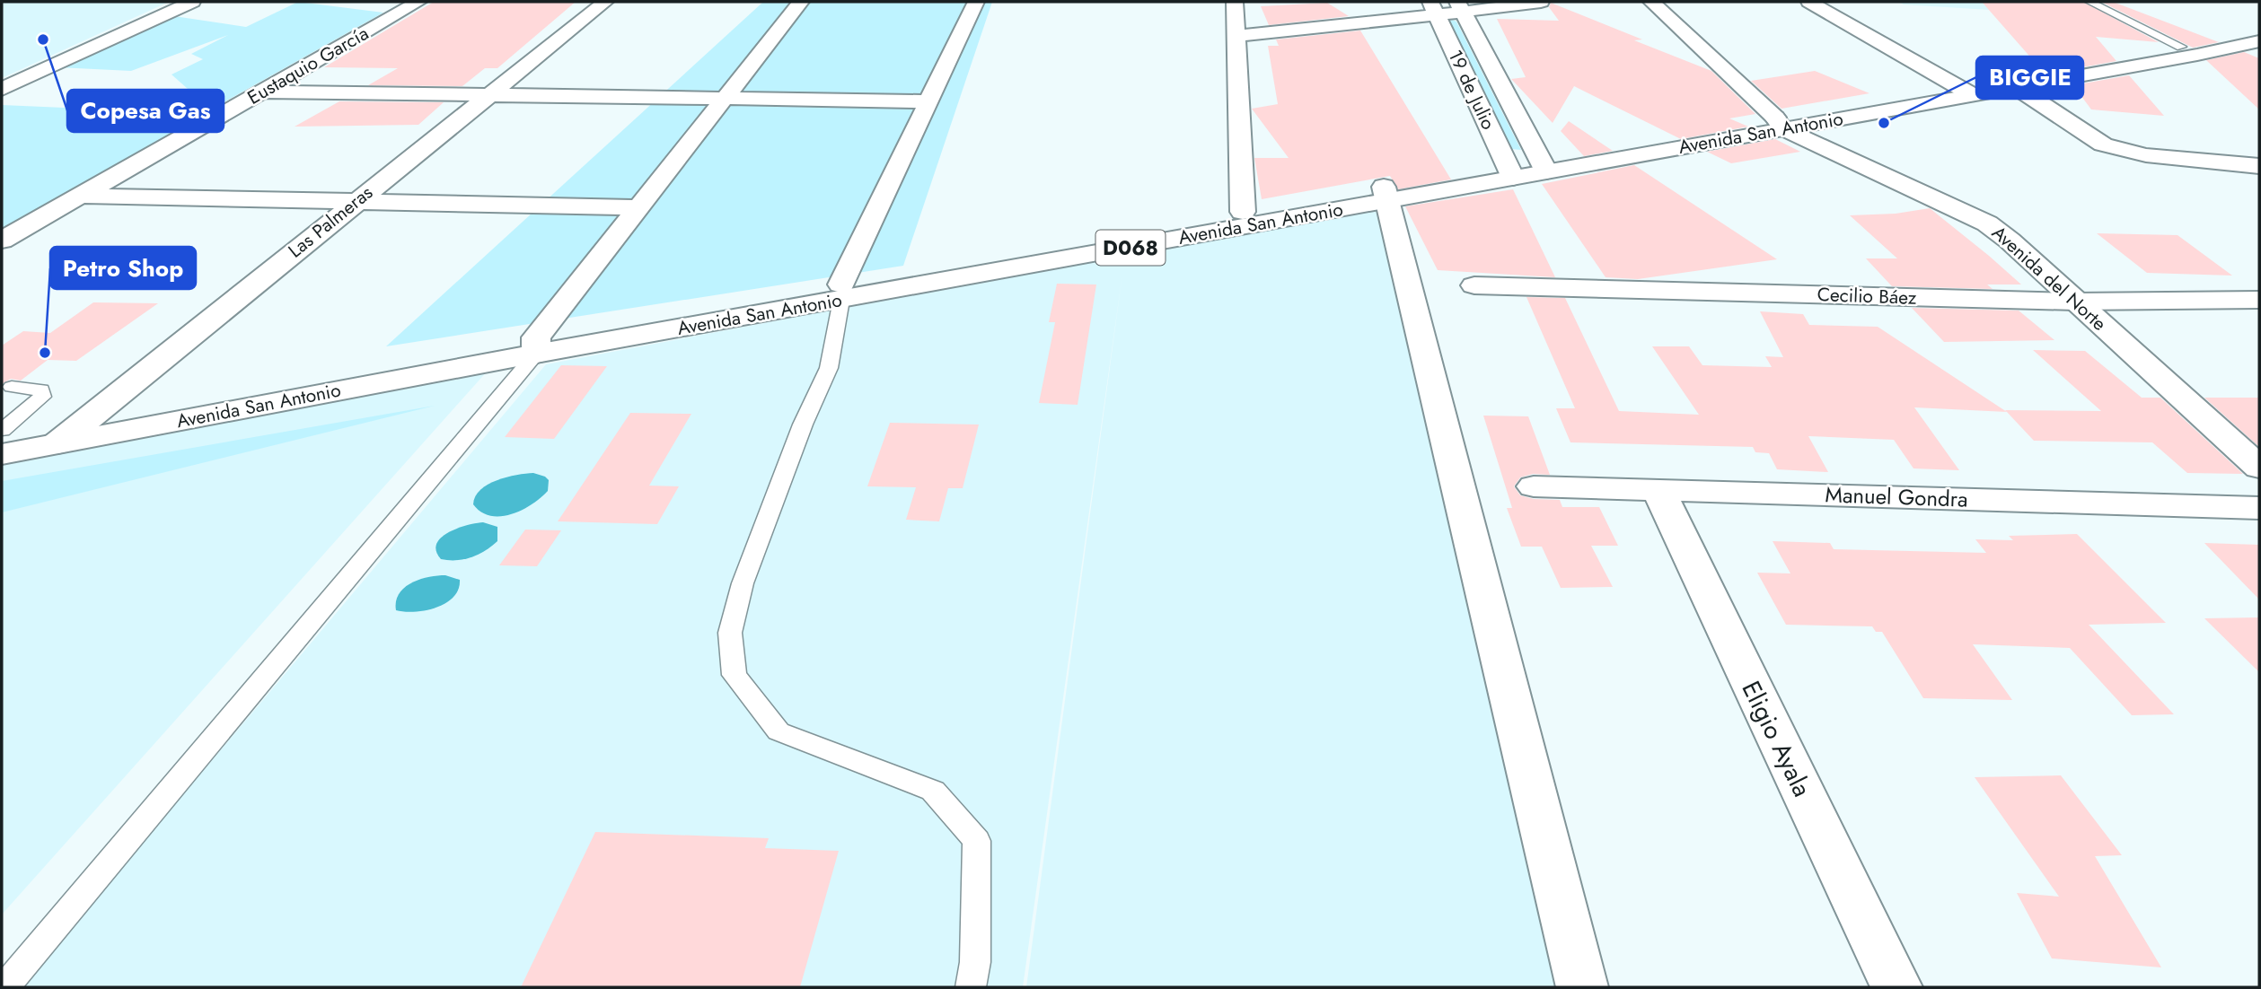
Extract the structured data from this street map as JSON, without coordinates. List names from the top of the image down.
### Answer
{
  "streets": {
    "street": [
      "Eustaquio García",
      "19 de Julio",
      "Avenida San Antonio",
      "Las Palmeras",
      "D068",
      "Avenida del Norte",
      "Cecilio Báez",
      "Manuel Gondra",
      "Eligio Ayala"
    ]
  },
  "crossings": [
    ["19 de Julio", "Avenida San Antonio"],
    ["Avenida San Antonio", "Las Palmeras"],
    ["Avenida San Antonio", "Avenida del Norte"],
    ["Avenida del Norte", "Cecilio Báez"],
    ["Manuel Gondra", "Eligio Ayala"]
  ],
  "places": ["Copesa Gas", "BIGGIE", "Petro Shop"]
}
